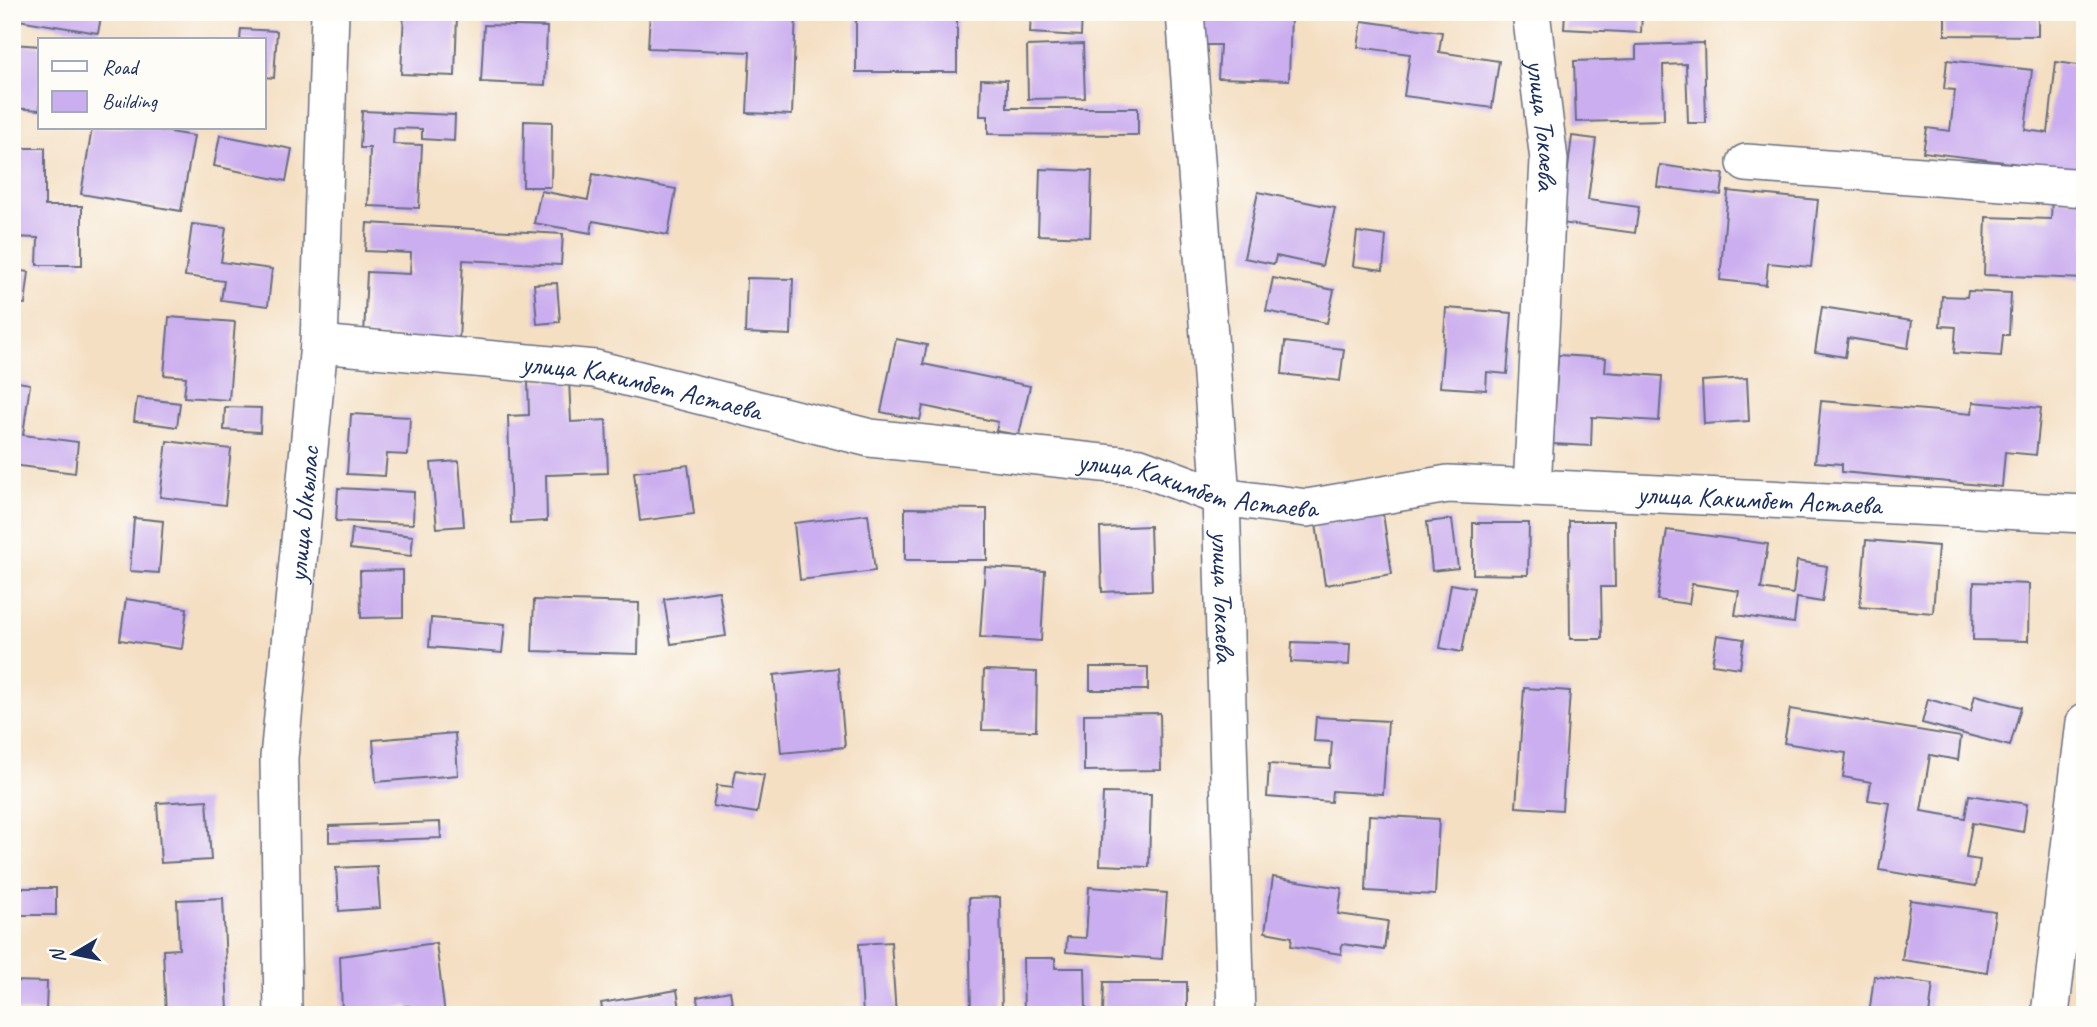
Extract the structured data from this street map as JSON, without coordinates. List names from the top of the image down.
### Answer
{
  "streets": {
    "street": ["улица Токаева", "улица Какимбет Астаева", "улица Ыкылас"]
  },
  "crossings": [
    ["улица Токаева", "улица Какимбет Астаева"],
    ["улица Какимбет Астаева", "улица Ыкылас"]
  ],
  "legend": ["Road", "Building"],
  "north": "left"
}
